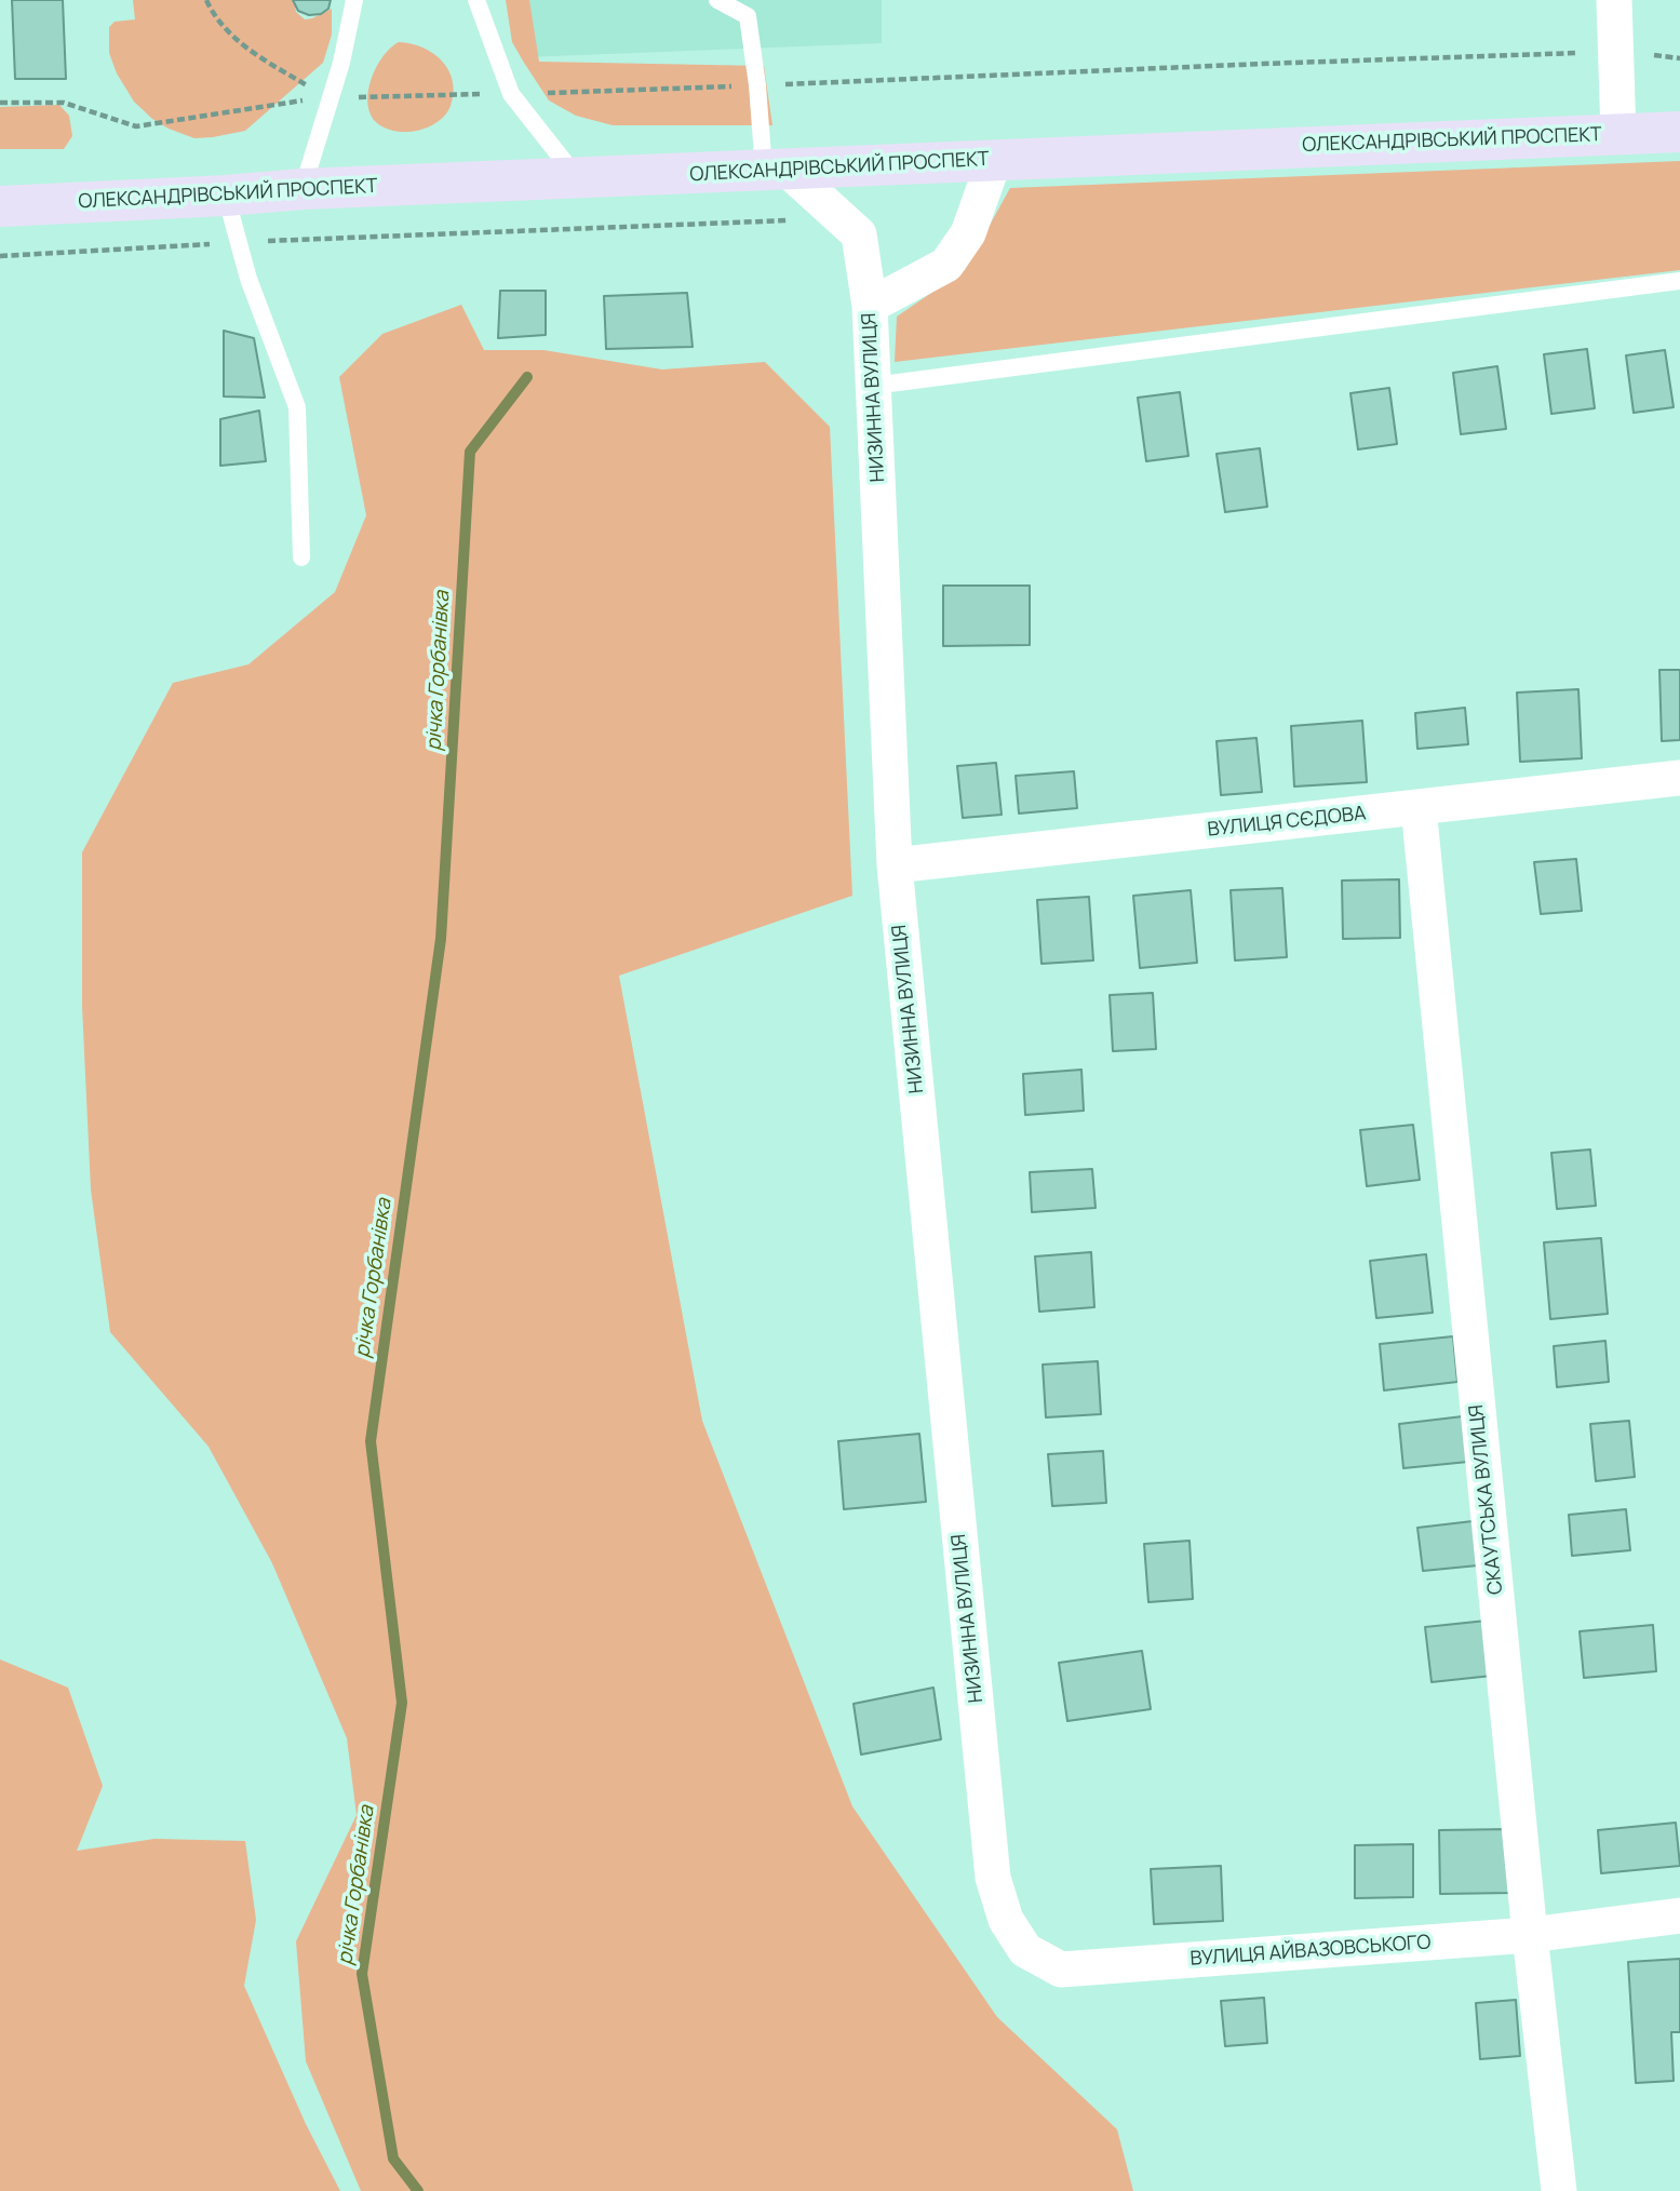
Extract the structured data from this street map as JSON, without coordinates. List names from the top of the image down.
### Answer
{
  "streets": {
    "main road": ["ОЛЕКСАНДРІВСЬКИЙ ПРОСПЕКТ"],
    "street": [
      "НИЗИННА ВУЛИЦЯ",
      "ВУЛИЦЯ СЄДОВА",
      "СКАУТСЬКА ВУЛИЦЯ",
      "ВУЛИЦЯ АЙВАЗОВСЬКОГО"
    ]
  },
  "crossings": [
    ["ОЛЕКСАНДРІВСЬКИЙ ПРОСПЕКТ", "НИЗИННА ВУЛИЦЯ"],
    ["НИЗИННА ВУЛИЦЯ", "ВУЛИЦЯ СЄДОВА"],
    ["НИЗИННА ВУЛИЦЯ", "ВУЛИЦЯ АЙВАЗОВСЬКОГО"],
    ["ВУЛИЦЯ СЄДОВА", "СКАУТСЬКА ВУЛИЦЯ"],
    ["СКАУТСЬКА ВУЛИЦЯ", "ВУЛИЦЯ АЙВАЗОВСЬКОГО"]
  ],
  "water": ["річка Горбанівка"]
}
